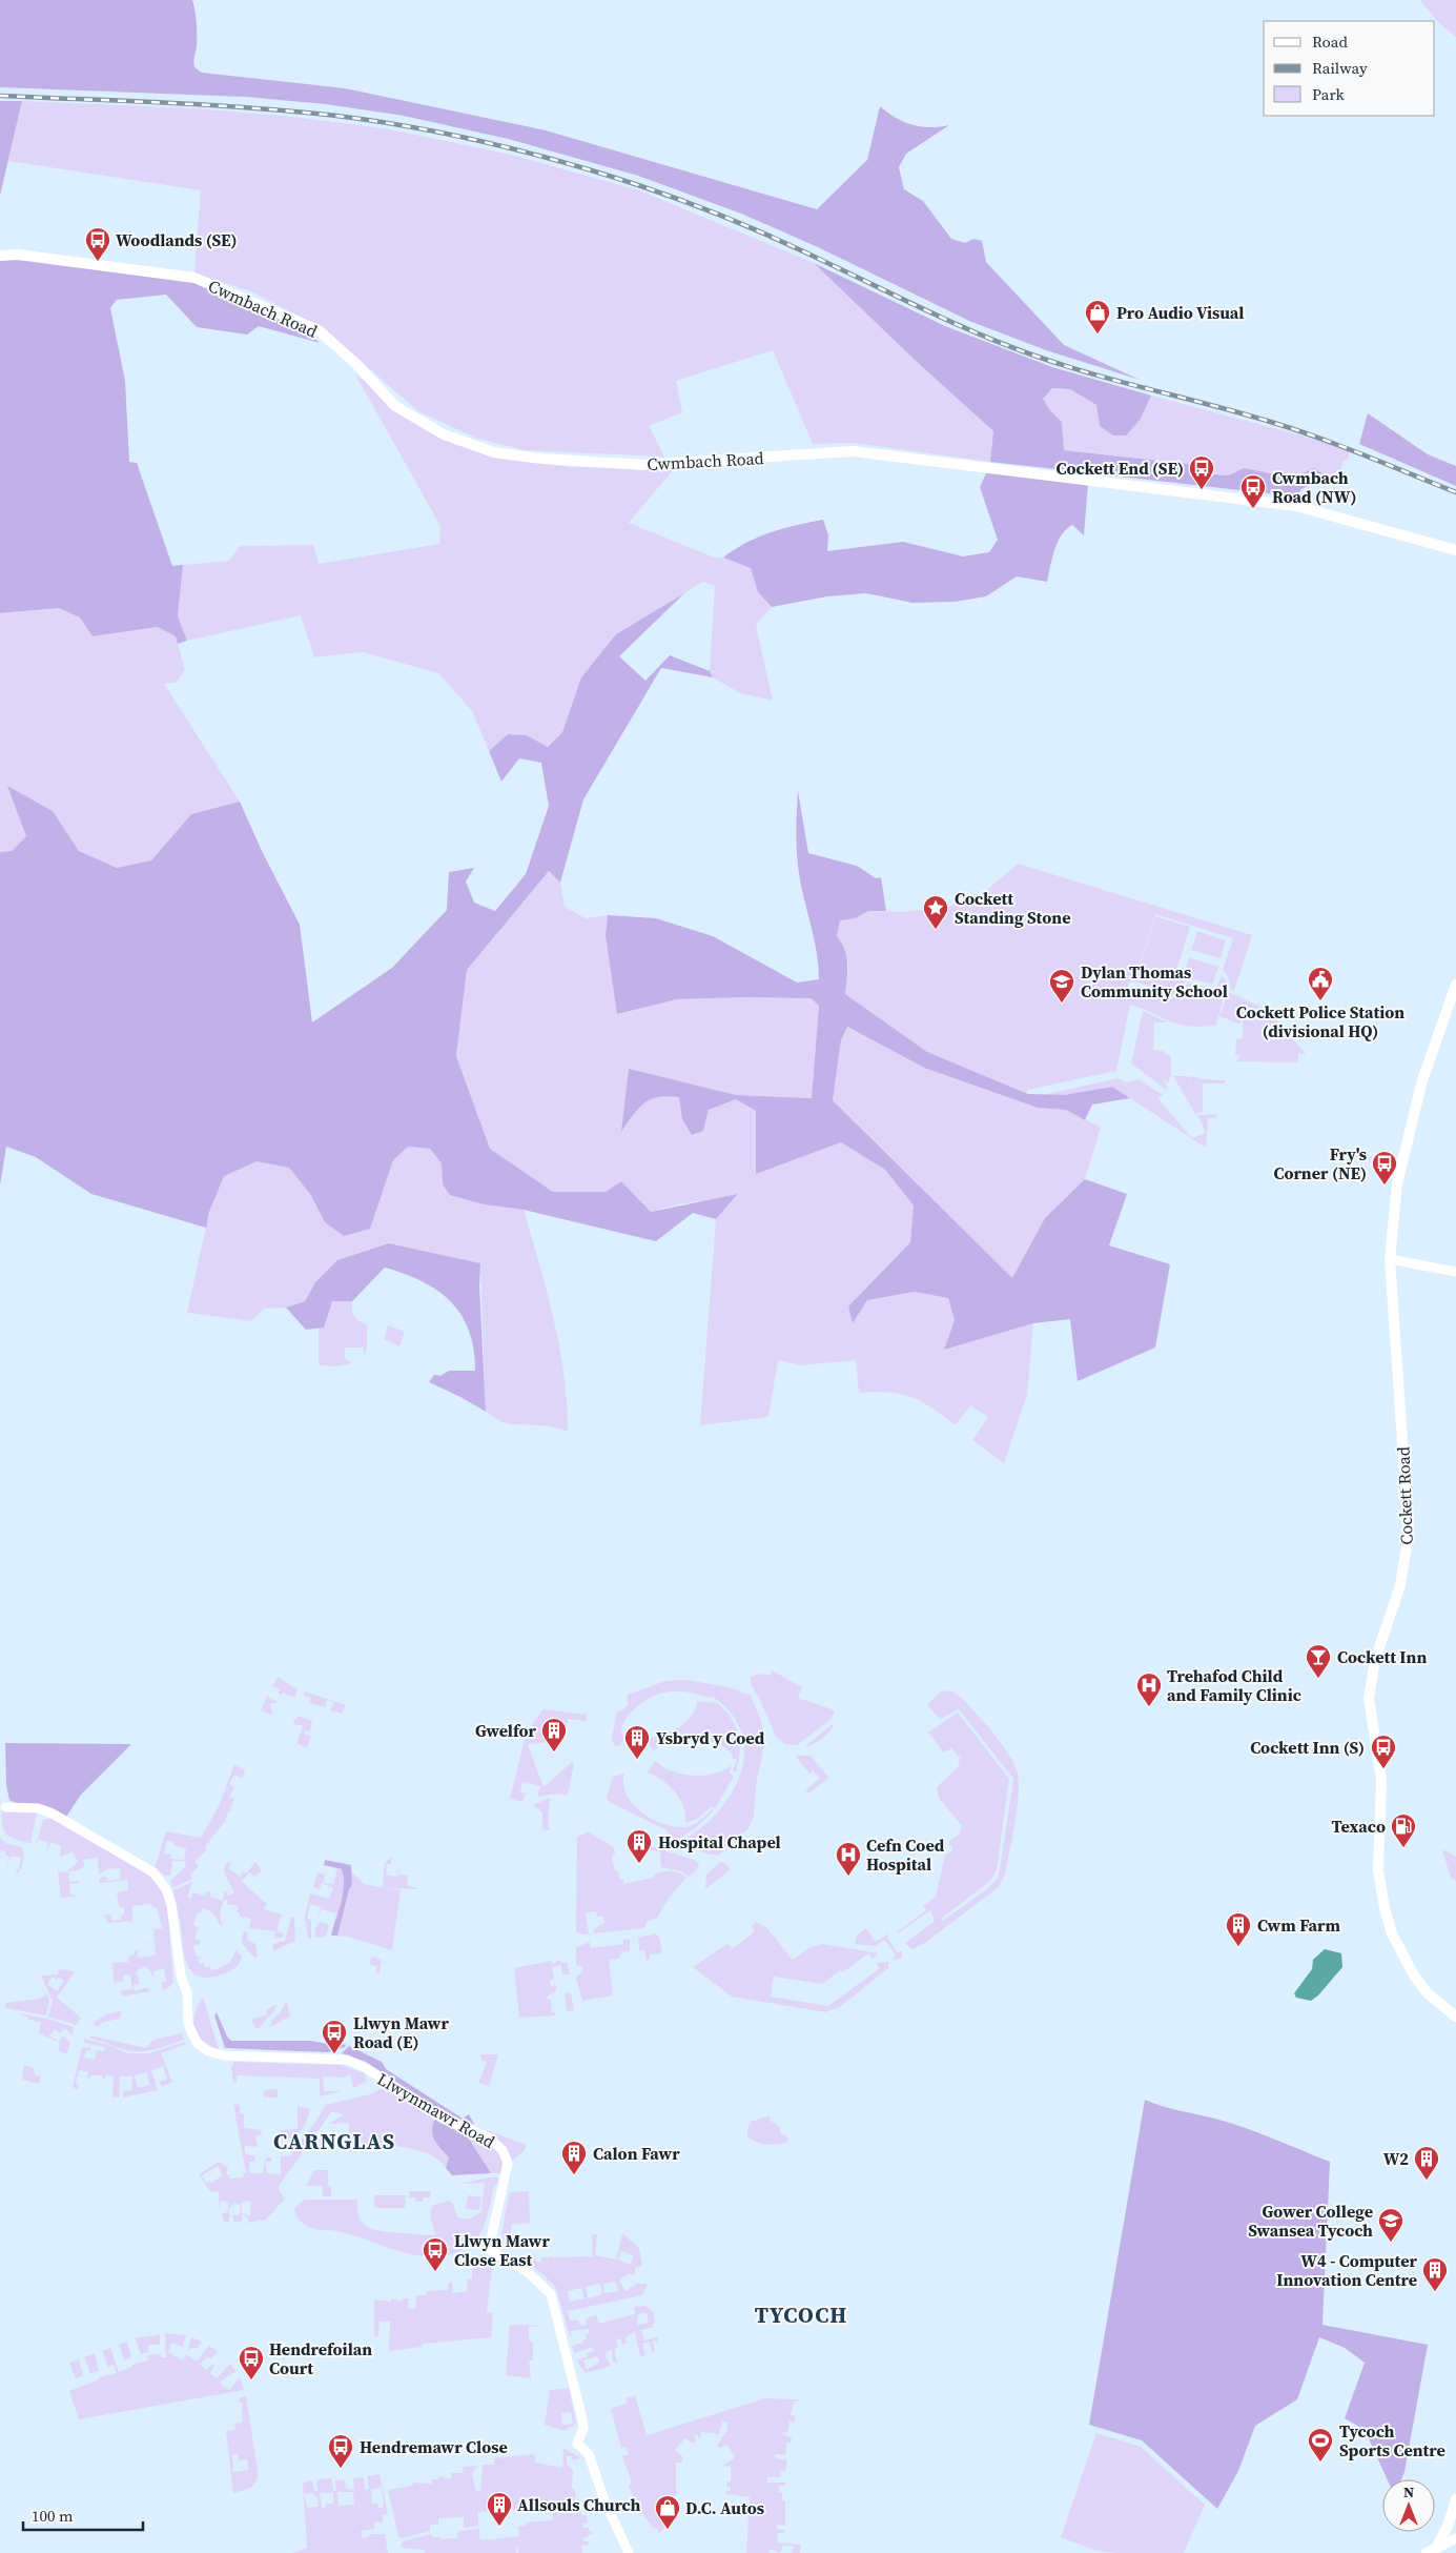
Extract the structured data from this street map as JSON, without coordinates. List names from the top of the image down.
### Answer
{
  "streets": {
    "main road": ["Cwmbach Road", "Cockett Road"],
    "street": ["Llwynmawr Road"]
  },
  "districts": ["CARNGLAS", "TYCOCH"],
  "places": {
    "bus stop": [
      "Woodlands (SE)",
      "Cockett End (SE)",
      "Cwmbach Road (NW)",
      "Fry's Corner (NE)",
      "Cockett Inn (S)",
      "Llwyn Mawr Road (E)",
      "Llwyn Mawr Close East",
      "Hendrefoilan Court",
      "Hendremawr Close"
    ],
    "shop": ["Pro Audio Visual", "D.C. Autos"],
    "place": ["Cockett Standing Stone"],
    "public building": ["Cockett Police Station (divisional HQ)"],
    "school or university": ["Dylan Thomas Community School", "Gower College Swansea Tycoch"],
    "bar": ["Cockett Inn"],
    "hospital": ["Trehafod Child and Family Clinic", "Cefn Coed Hospital"],
    "building": [
      "Gwelfor",
      "Ysbryd y Coed",
      "Hospital Chapel",
      "Cwm Farm",
      "Calon Fawr",
      "W2",
      "W4 - Computer Innovation Centre",
      "Allsouls Church"
    ],
    "fuel station": ["Texaco"],
    "sports": ["Tycoch Sports Centre"]
  },
  "legend": ["Road", "Railway", "Park"],
  "scale_bar": "100 m",
  "north": "top"
}
